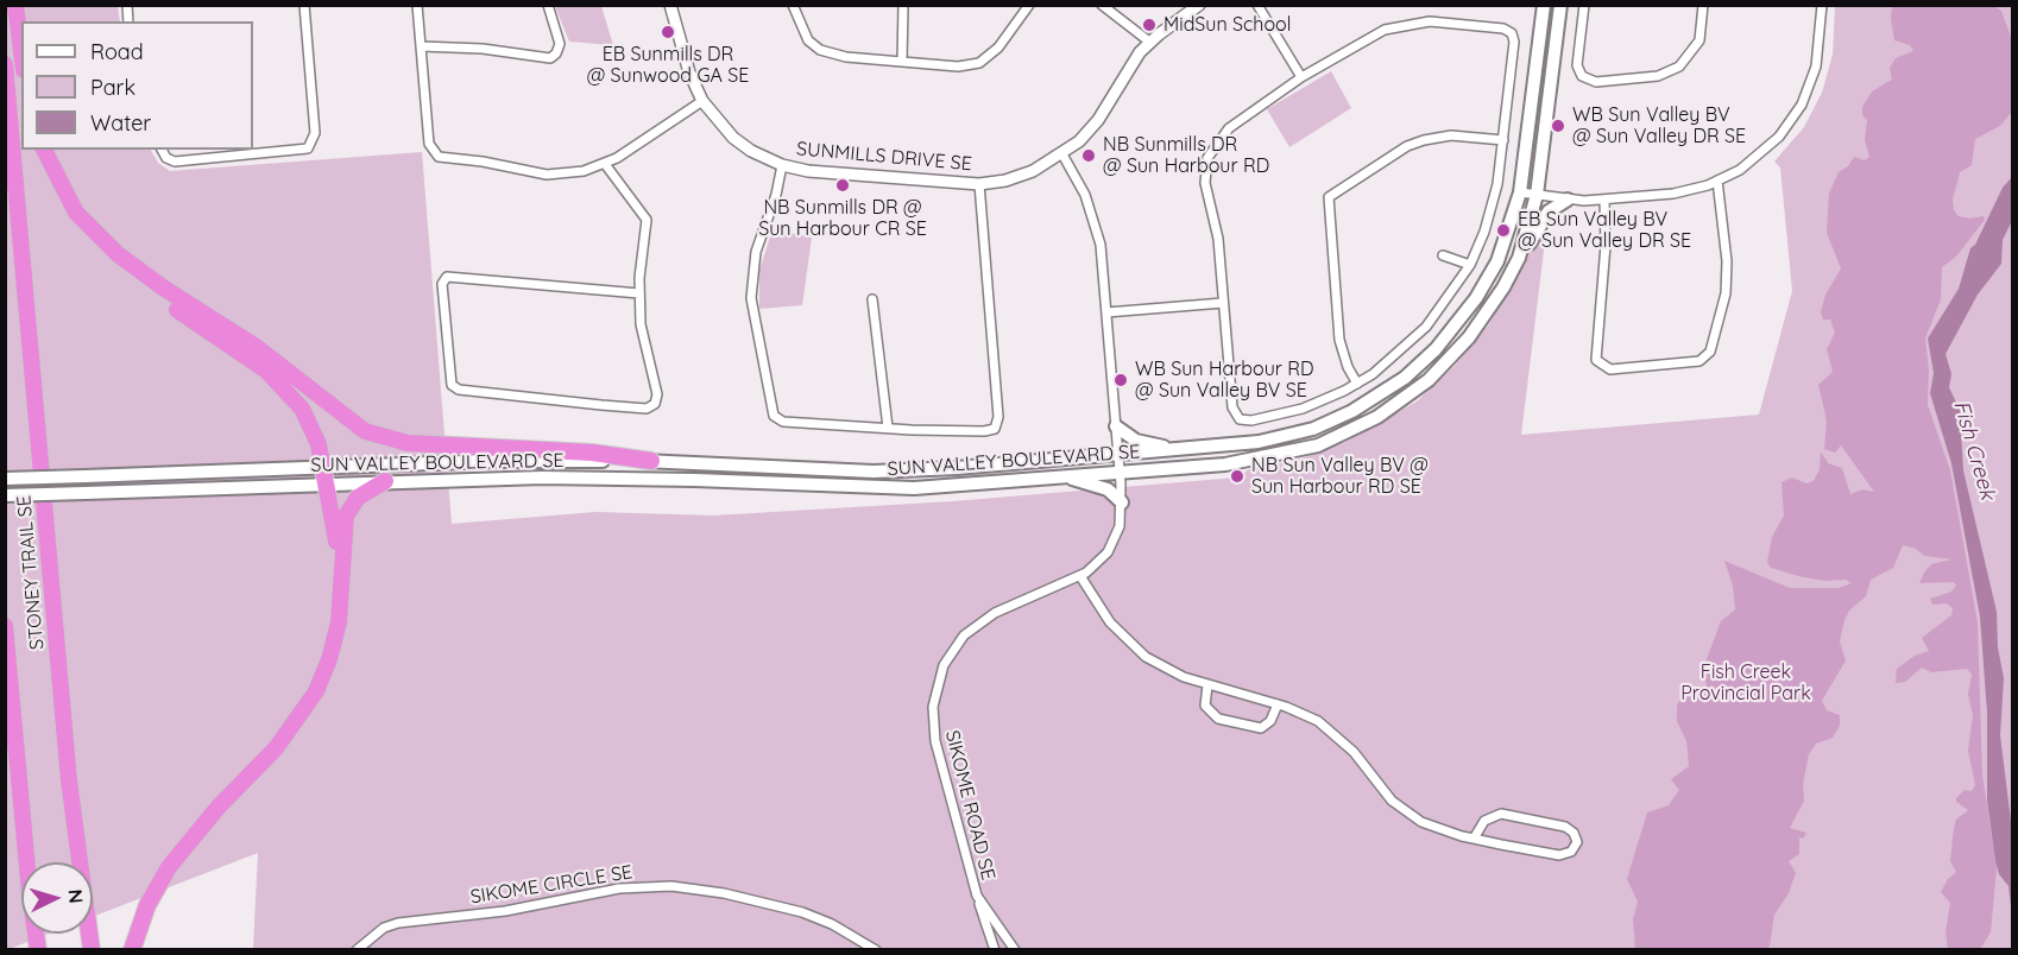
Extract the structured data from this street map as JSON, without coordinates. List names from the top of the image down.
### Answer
{
  "streets": {
    "highway": ["STONEY TRAIL SE"],
    "main road": ["SUN VALLEY BOULEVARD SE"],
    "street": ["SUNMILLS DRIVE SE", "SIKOME ROAD SE", "SIKOME CIRCLE SE"]
  },
  "crossings": [
    ["SUNMILLS DRIVE SE", "SIKOME ROAD SE"],
    ["SUN VALLEY BOULEVARD SE", "SIKOME ROAD SE"]
  ],
  "water": ["Fish Creek"],
  "parks": ["Fish Creek Provincial Park"],
  "places": [
    "MidSun School",
    "EB Sunmills DR @ Sunwood GA SE",
    "WB Sun Valley BV @ Sun Valley DR SE",
    "NB Sunmills DR @ Sun Harbour RD",
    "NB Sunmills DR @ Sun Harbour CR SE",
    "EB Sun Valley BV @ Sun Valley DR SE",
    "WB Sun Harbour RD @ Sun Valley BV SE",
    "NB Sun Valley BV @ Sun Harbour RD SE"
  ],
  "legend": ["Road", "Park", "Water"],
  "north": "right"
}
